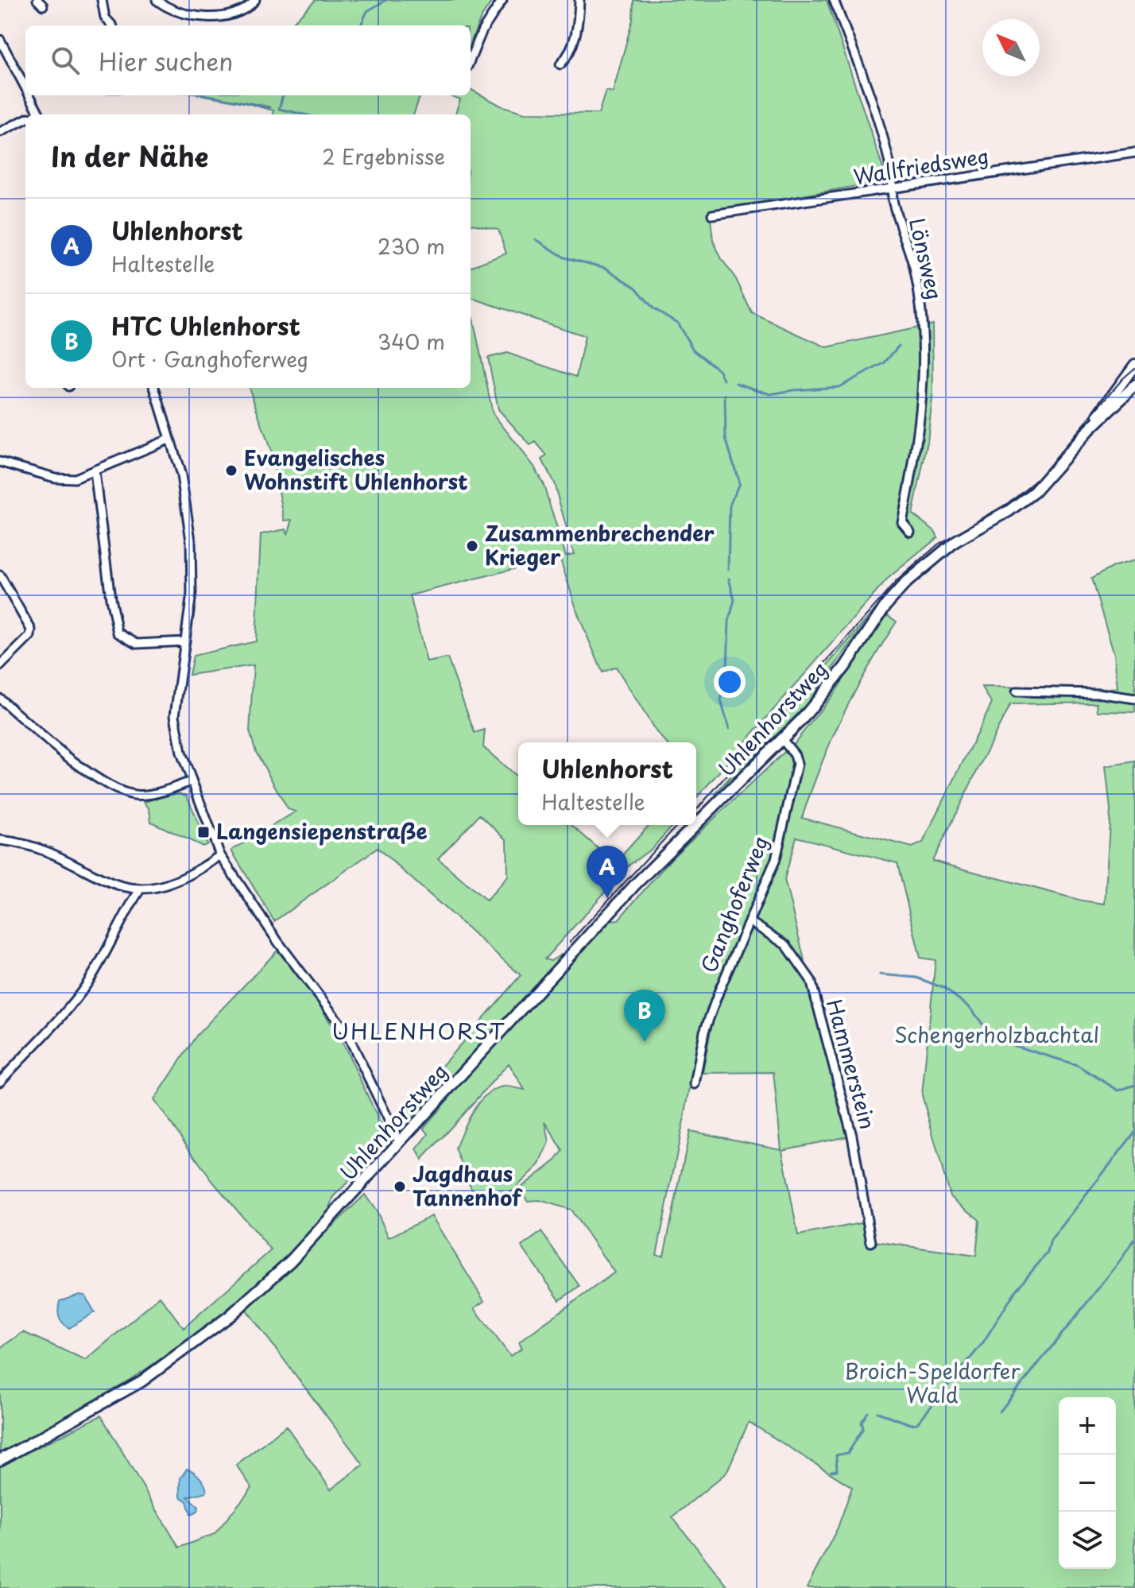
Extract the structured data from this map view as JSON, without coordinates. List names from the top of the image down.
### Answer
{
  "streets": {
    "main road": ["Uhlenhorstweg"],
    "street": [
      "Wallfriedsweg",
      "Lönsweg",
      "Ganghoferweg",
      "Hammerstein"
    ]
  },
  "crossings": [
    ["Wallfriedsweg", "Lönsweg"],
    ["Uhlenhorstweg", "Ganghoferweg"],
    ["Ganghoferweg", "Hammerstein"]
  ],
  "districts": ["UHLENHORST"],
  "parks": ["Schengerholzbachtal", "Broich-Speldorfer Wald"],
  "places": {
    "other": ["Evangelisches Wohnstift Uhlenhorst", "Zusammenbrechender Krieger", "Jagdhaus Tannenhof"],
    "transit": ["Langensiepenstraße"]
  },
  "north": "top left",
  "page": {
    "search": "Hier suchen",
    "heading": ["In der Nähe", "2 Ergebnisse"],
    "list": [
      {
        "mark": "A",
        "name": "Uhlenhorst",
        "note": "Haltestelle",
        "value": "230 m"
      },
      {
        "mark": "B",
        "name": "HTC Uhlenhorst",
        "note": "Ort · Ganghoferweg",
        "value": "340 m"
      }
    ],
    "popup": ["Uhlenhorst", "Haltestelle"],
    "pins": ["A", "B"],
    "map_buttons": ["+", "−"]
  }
}
